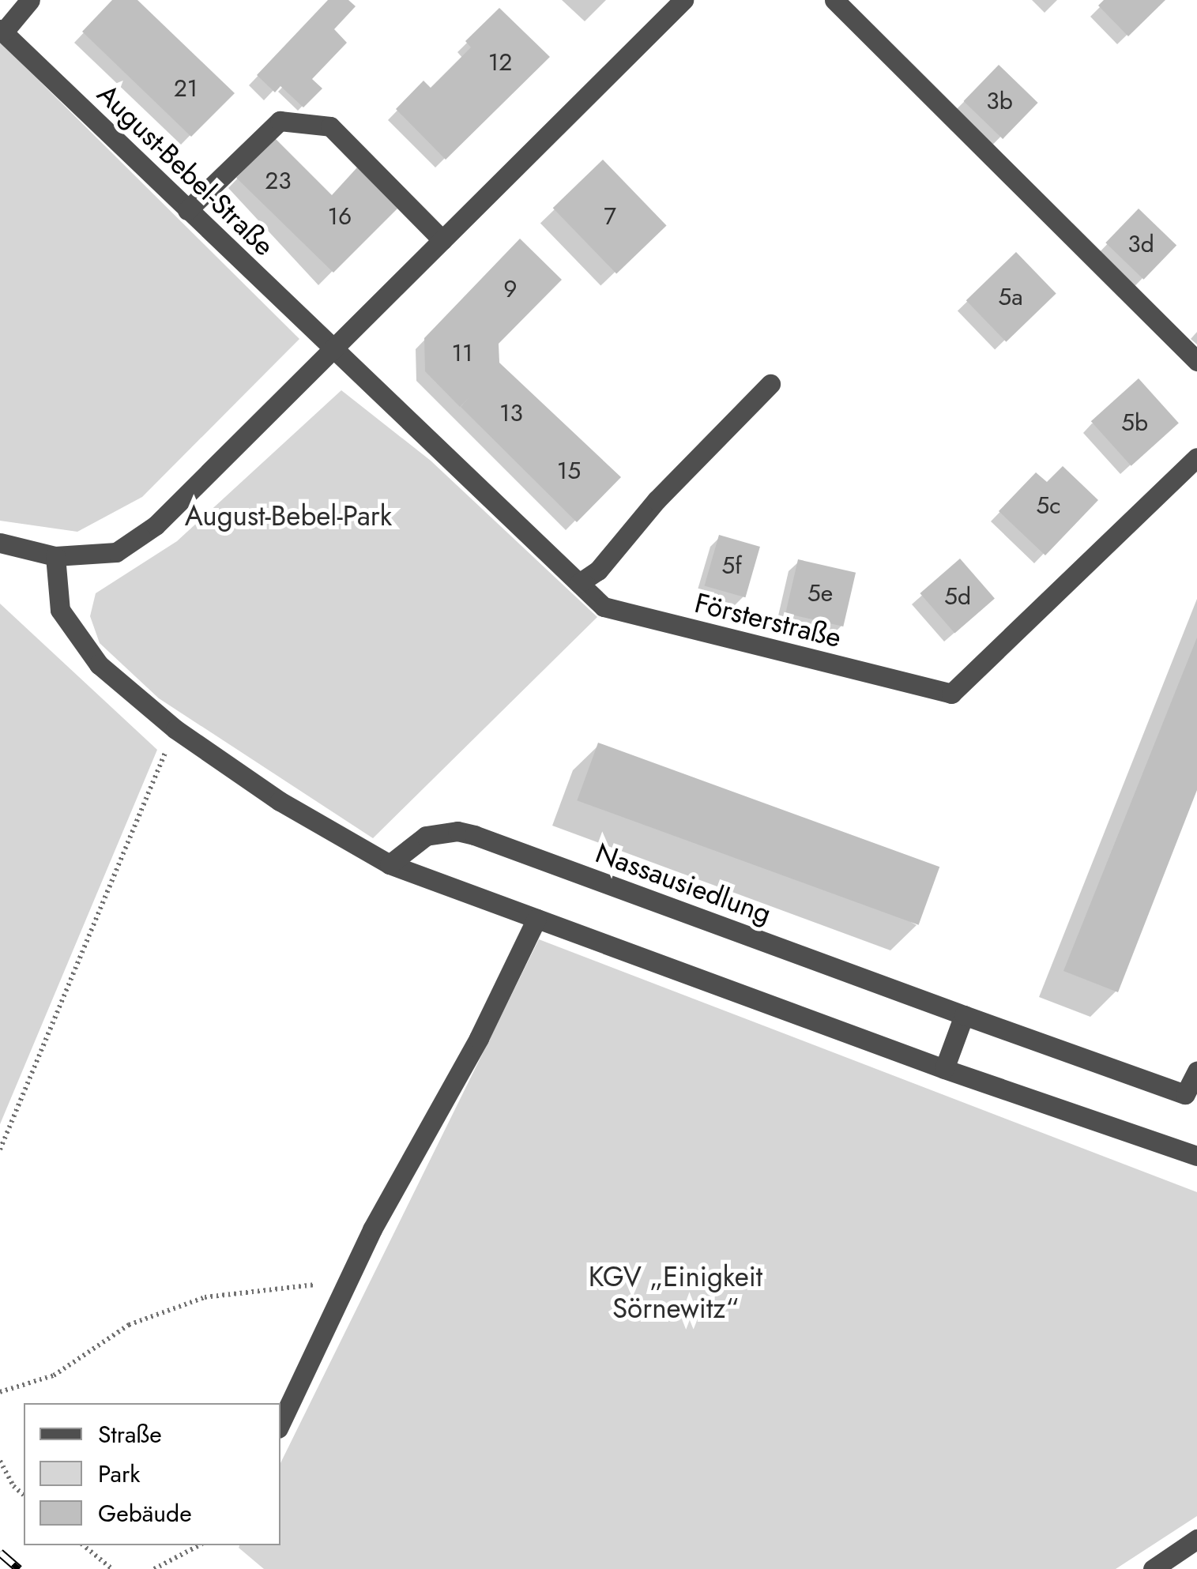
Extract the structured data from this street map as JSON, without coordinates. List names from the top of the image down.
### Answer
{
  "streets": {
    "street": ["August-Bebel-Straße", "Försterstraße", "Nassausiedlung"]
  },
  "crossings": [
    ["August-Bebel-Straße", "Försterstraße"]
  ],
  "parks": ["August-Bebel-Park", "KGV „Einigkeit Sörnewitz“"],
  "house_numbers": [
    "12",
    "21",
    "3b",
    "23",
    "16",
    "7",
    "3d",
    "9",
    "5a",
    "11",
    "13",
    "5b",
    "15",
    "5c",
    "5f",
    "5e",
    "5d"
  ],
  "legend": ["Straße", "Park", "Gebäude"]
}
